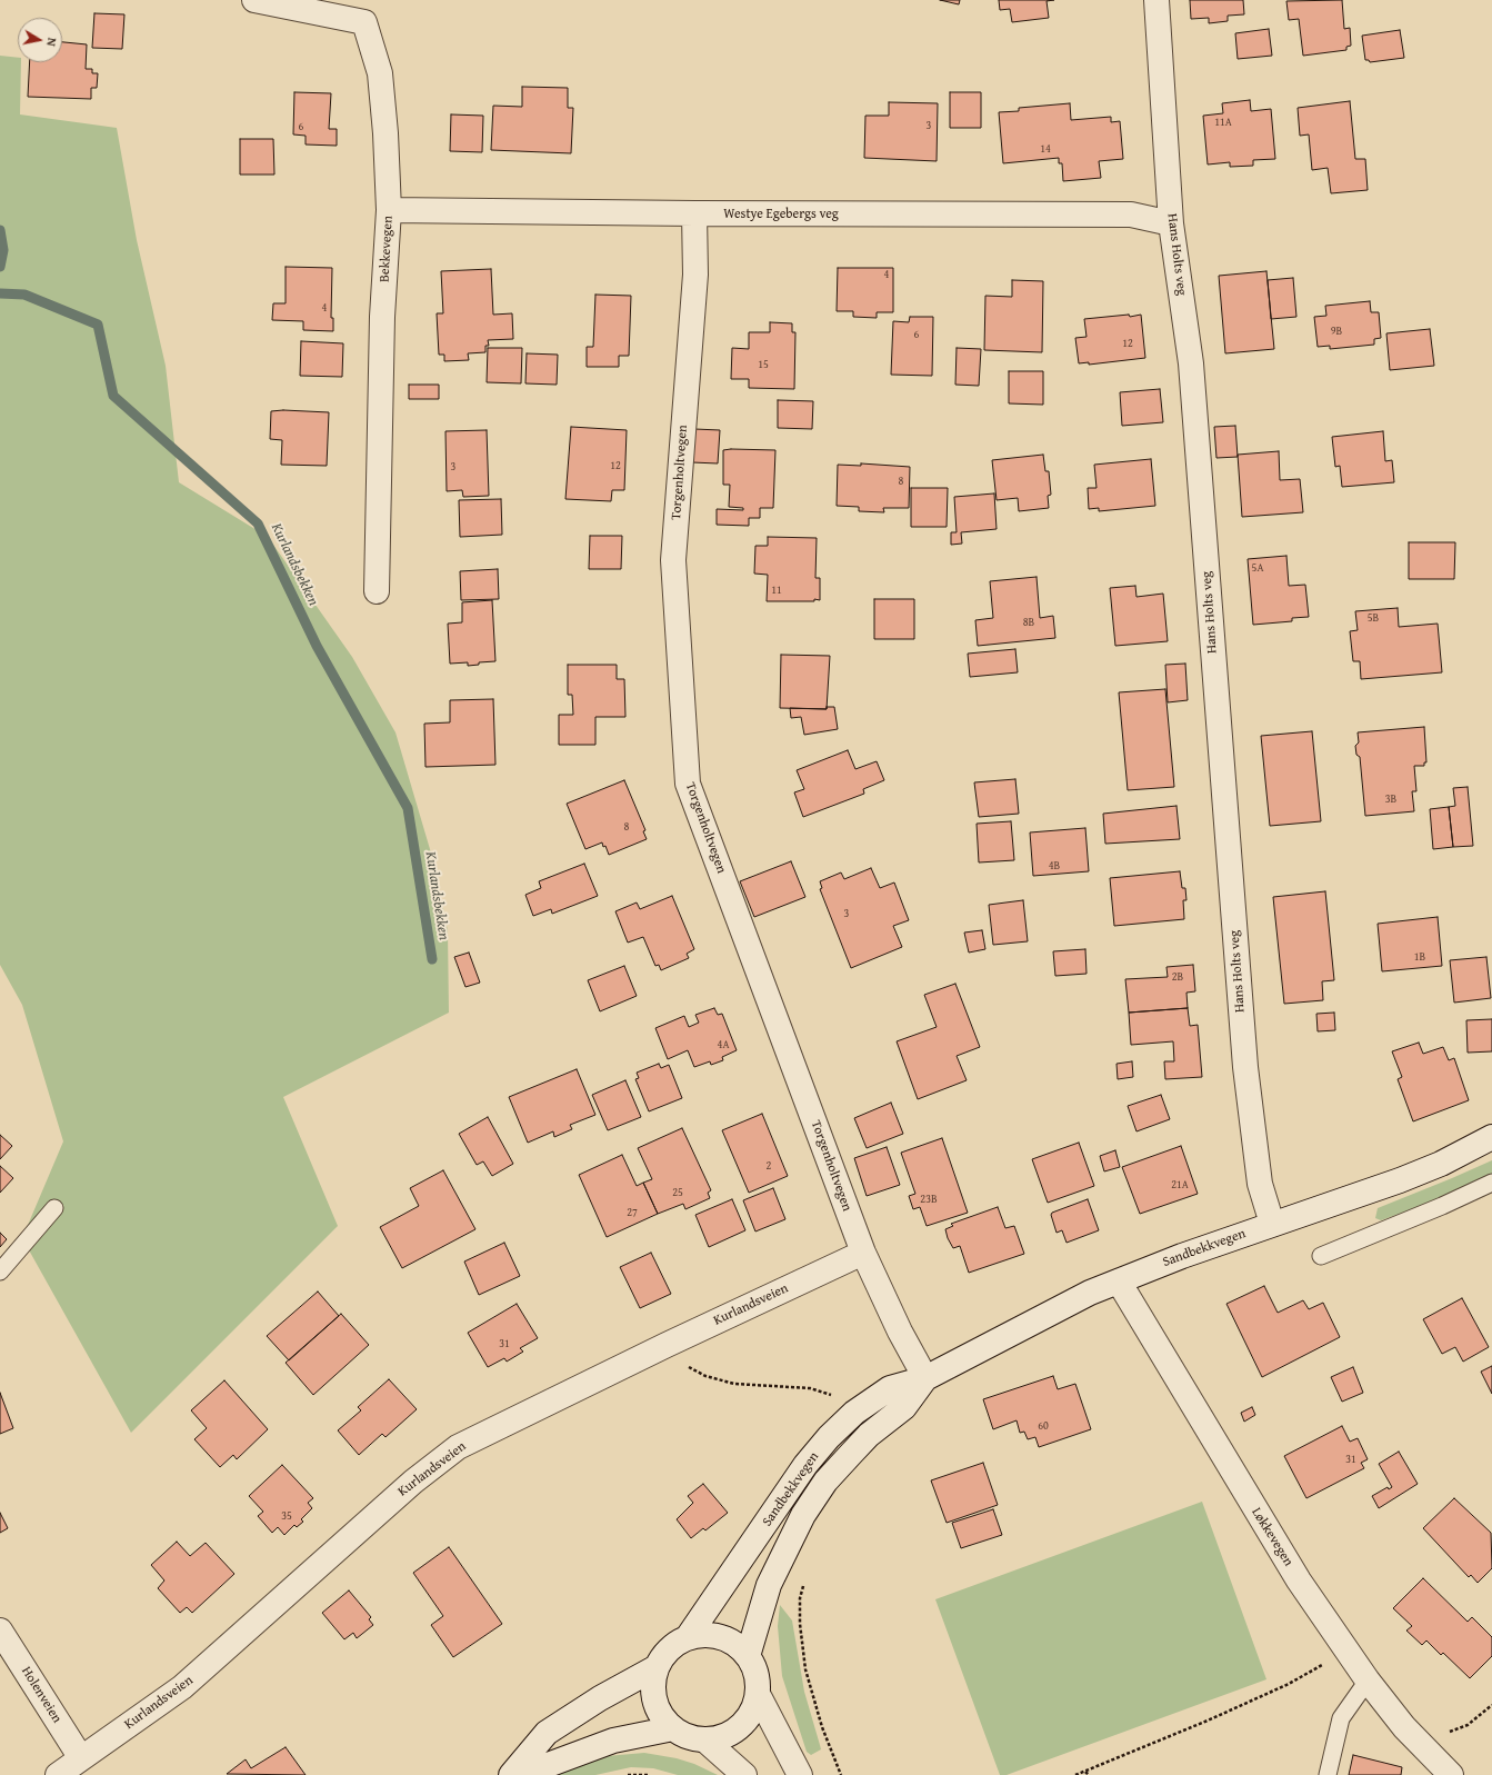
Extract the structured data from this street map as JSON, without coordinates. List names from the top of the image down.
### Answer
{
  "streets": {
    "street": [
      "Westye Egebergs veg",
      "Bekkevegen",
      "Hans Holts veg",
      "Torgenholtvegen",
      "Sandbekkvegen",
      "Kurlandsveien",
      "Løkkevegen",
      "Holenveien"
    ]
  },
  "crossings": [
    ["Westye Egebergs veg", "Bekkevegen"],
    ["Westye Egebergs veg", "Hans Holts veg"],
    ["Westye Egebergs veg", "Torgenholtvegen"],
    ["Hans Holts veg", "Sandbekkvegen"],
    ["Torgenholtvegen", "Sandbekkvegen"],
    ["Torgenholtvegen", "Kurlandsveien"],
    ["Sandbekkvegen", "Løkkevegen"],
    ["Kurlandsveien", "Holenveien"]
  ],
  "water": ["Kurlandsbekken"],
  "house_numbers": [
    "11A",
    "3",
    "6",
    "14",
    "4",
    "4",
    "9B",
    "6",
    "12",
    "15",
    "12",
    "3",
    "8",
    "5A",
    "11",
    "5B",
    "8B",
    "3B",
    "8",
    "4B",
    "3",
    "1B",
    "2B",
    "4A",
    "2",
    "21A",
    "25",
    "23B",
    "27",
    "31",
    "60",
    "31",
    "35"
  ],
  "north": "right"
}
